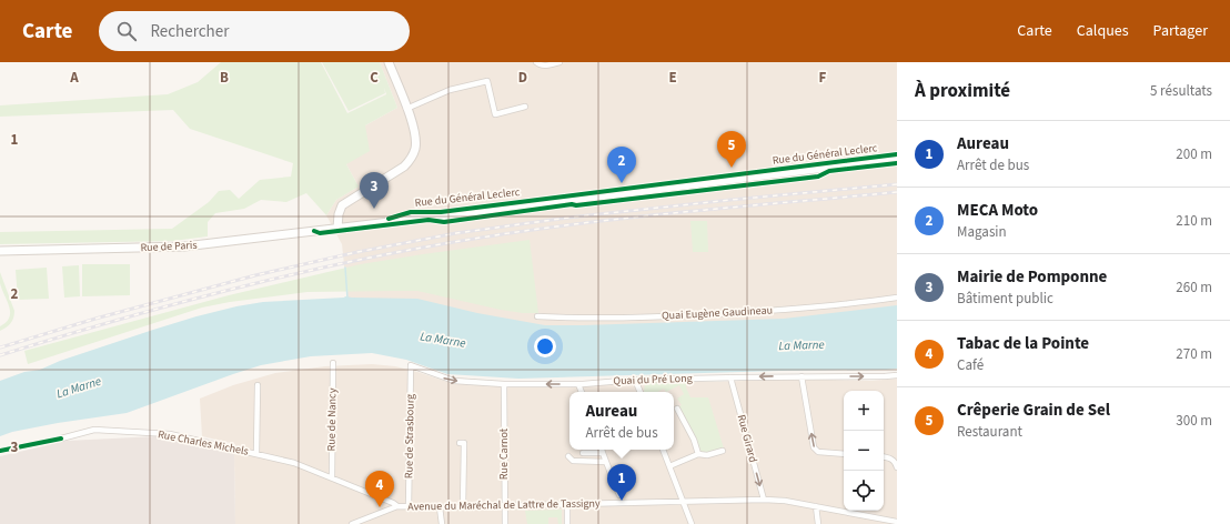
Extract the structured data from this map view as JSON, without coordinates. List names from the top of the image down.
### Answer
{
  "streets": {
    "main road": ["Rue du Général Leclerc", "Rue de Paris"],
    "street": [
      "Quai Eugène Gaudineau",
      "Quai du Pré Long",
      "Rue de Nancy",
      "Rue de Strasbourg",
      "Rue Girard",
      "Rue Charles Michels",
      "Rue Carnot",
      "Avenue du Maréchal de Lattre de Tassigny"
    ]
  },
  "crossings": [
    ["Rue du Général Leclerc", "Rue de Paris"],
    ["Quai du Pré Long", "Rue de Strasbourg"],
    ["Quai du Pré Long", "Rue Girard"],
    ["Quai du Pré Long", "Rue Carnot"],
    ["Rue de Nancy", "Rue Charles Michels"],
    ["Rue de Strasbourg", "Avenue du Maréchal de Lattre de Tassigny"],
    ["Rue Girard", "Avenue du Maréchal de Lattre de Tassigny"],
    ["Rue Charles Michels", "Avenue du Maréchal de Lattre de Tassigny"],
    ["Rue Carnot", "Avenue du Maréchal de Lattre de Tassigny"]
  ],
  "one_way": ["Rue Girard"],
  "water": ["La Marne"],
  "page": {
    "header": "Carte",
    "search": "Rechercher",
    "nav": ["Carte", "Calques", "Partager"],
    "heading": ["À proximité", "5 résultats"],
    "list": [
      {
        "mark": "1",
        "name": "Aureau",
        "note": "Arrêt de bus",
        "value": "200 m"
      },
      {
        "mark": "2",
        "name": "MECA Moto",
        "note": "Magasin",
        "value": "210 m"
      },
      {
        "mark": "3",
        "name": "Mairie de Pomponne",
        "note": "Bâtiment public",
        "value": "260 m"
      },
      {
        "mark": "4",
        "name": "Tabac de la Pointe",
        "note": "Café",
        "value": "270 m"
      },
      {
        "mark": "5",
        "name": "Crêperie Grain de Sel",
        "note": "Restaurant",
        "value": "300 m"
      }
    ],
    "pins": [
      "5",
      "2",
      "3",
      "1",
      "4"
    ],
    "map_buttons": ["+", "−"],
    "popup": ["Aureau", "Arrêt de bus"]
  },
  "grid": {
    "columns": [
      "A",
      "B",
      "C",
      "D",
      "E",
      "F"
    ],
    "rows": ["1", "2", "3"]
  }
}
